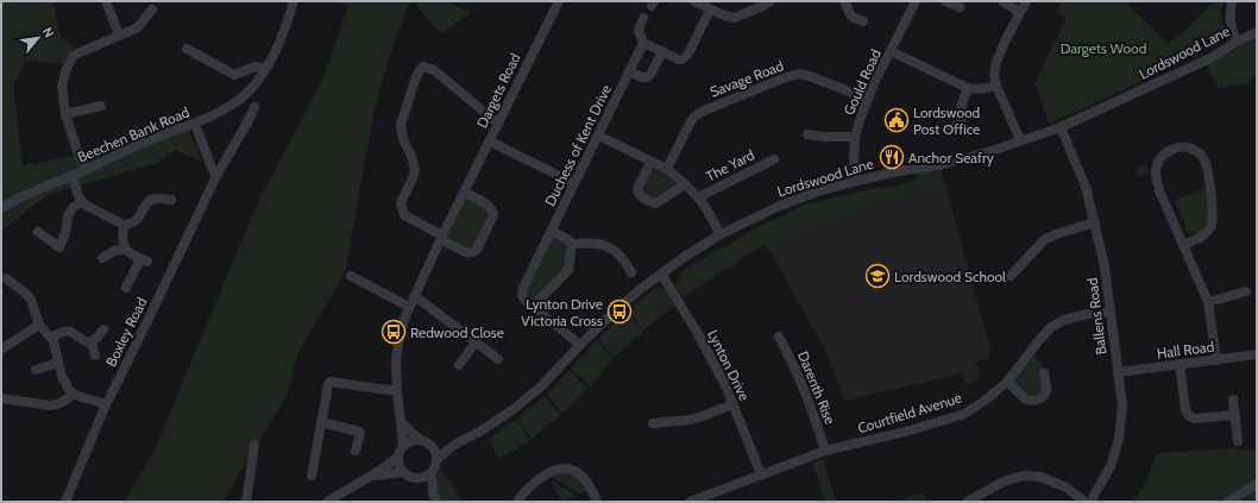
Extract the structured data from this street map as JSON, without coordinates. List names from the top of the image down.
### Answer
{
  "streets": {
    "street": [
      "Lordswood Lane",
      "Savage Road",
      "Gould Road",
      "Dargets Road",
      "Beechen Bank Road",
      "Duchess of Kent Drive",
      "The Yard",
      "Ballens Road",
      "Boxley Road",
      "Hall Road",
      "Lynton Drive",
      "Darenth Rise",
      "Courtfield Avenue"
    ]
  },
  "crossings": [
    ["Lordswood Lane", "Gould Road"],
    ["Lordswood Lane", "Dargets Road"],
    ["Lordswood Lane", "Duchess of Kent Drive"],
    ["Lordswood Lane", "Ballens Road"],
    ["Lordswood Lane", "Lynton Drive"],
    ["Savage Road", "Gould Road"],
    ["Ballens Road", "Hall Road"],
    ["Ballens Road", "Courtfield Avenue"],
    ["Lynton Drive", "Courtfield Avenue"],
    ["Darenth Rise", "Courtfield Avenue"]
  ],
  "parks": ["Dargets Wood"],
  "places": {
    "public building": ["Lordswood Post Office"],
    "restaurant": ["Anchor Seafry"],
    "school or university": ["Lordswood School"],
    "bus stop": ["Lynton Drive Victoria Cross", "Redwood Close"]
  },
  "north": "top right"
}
